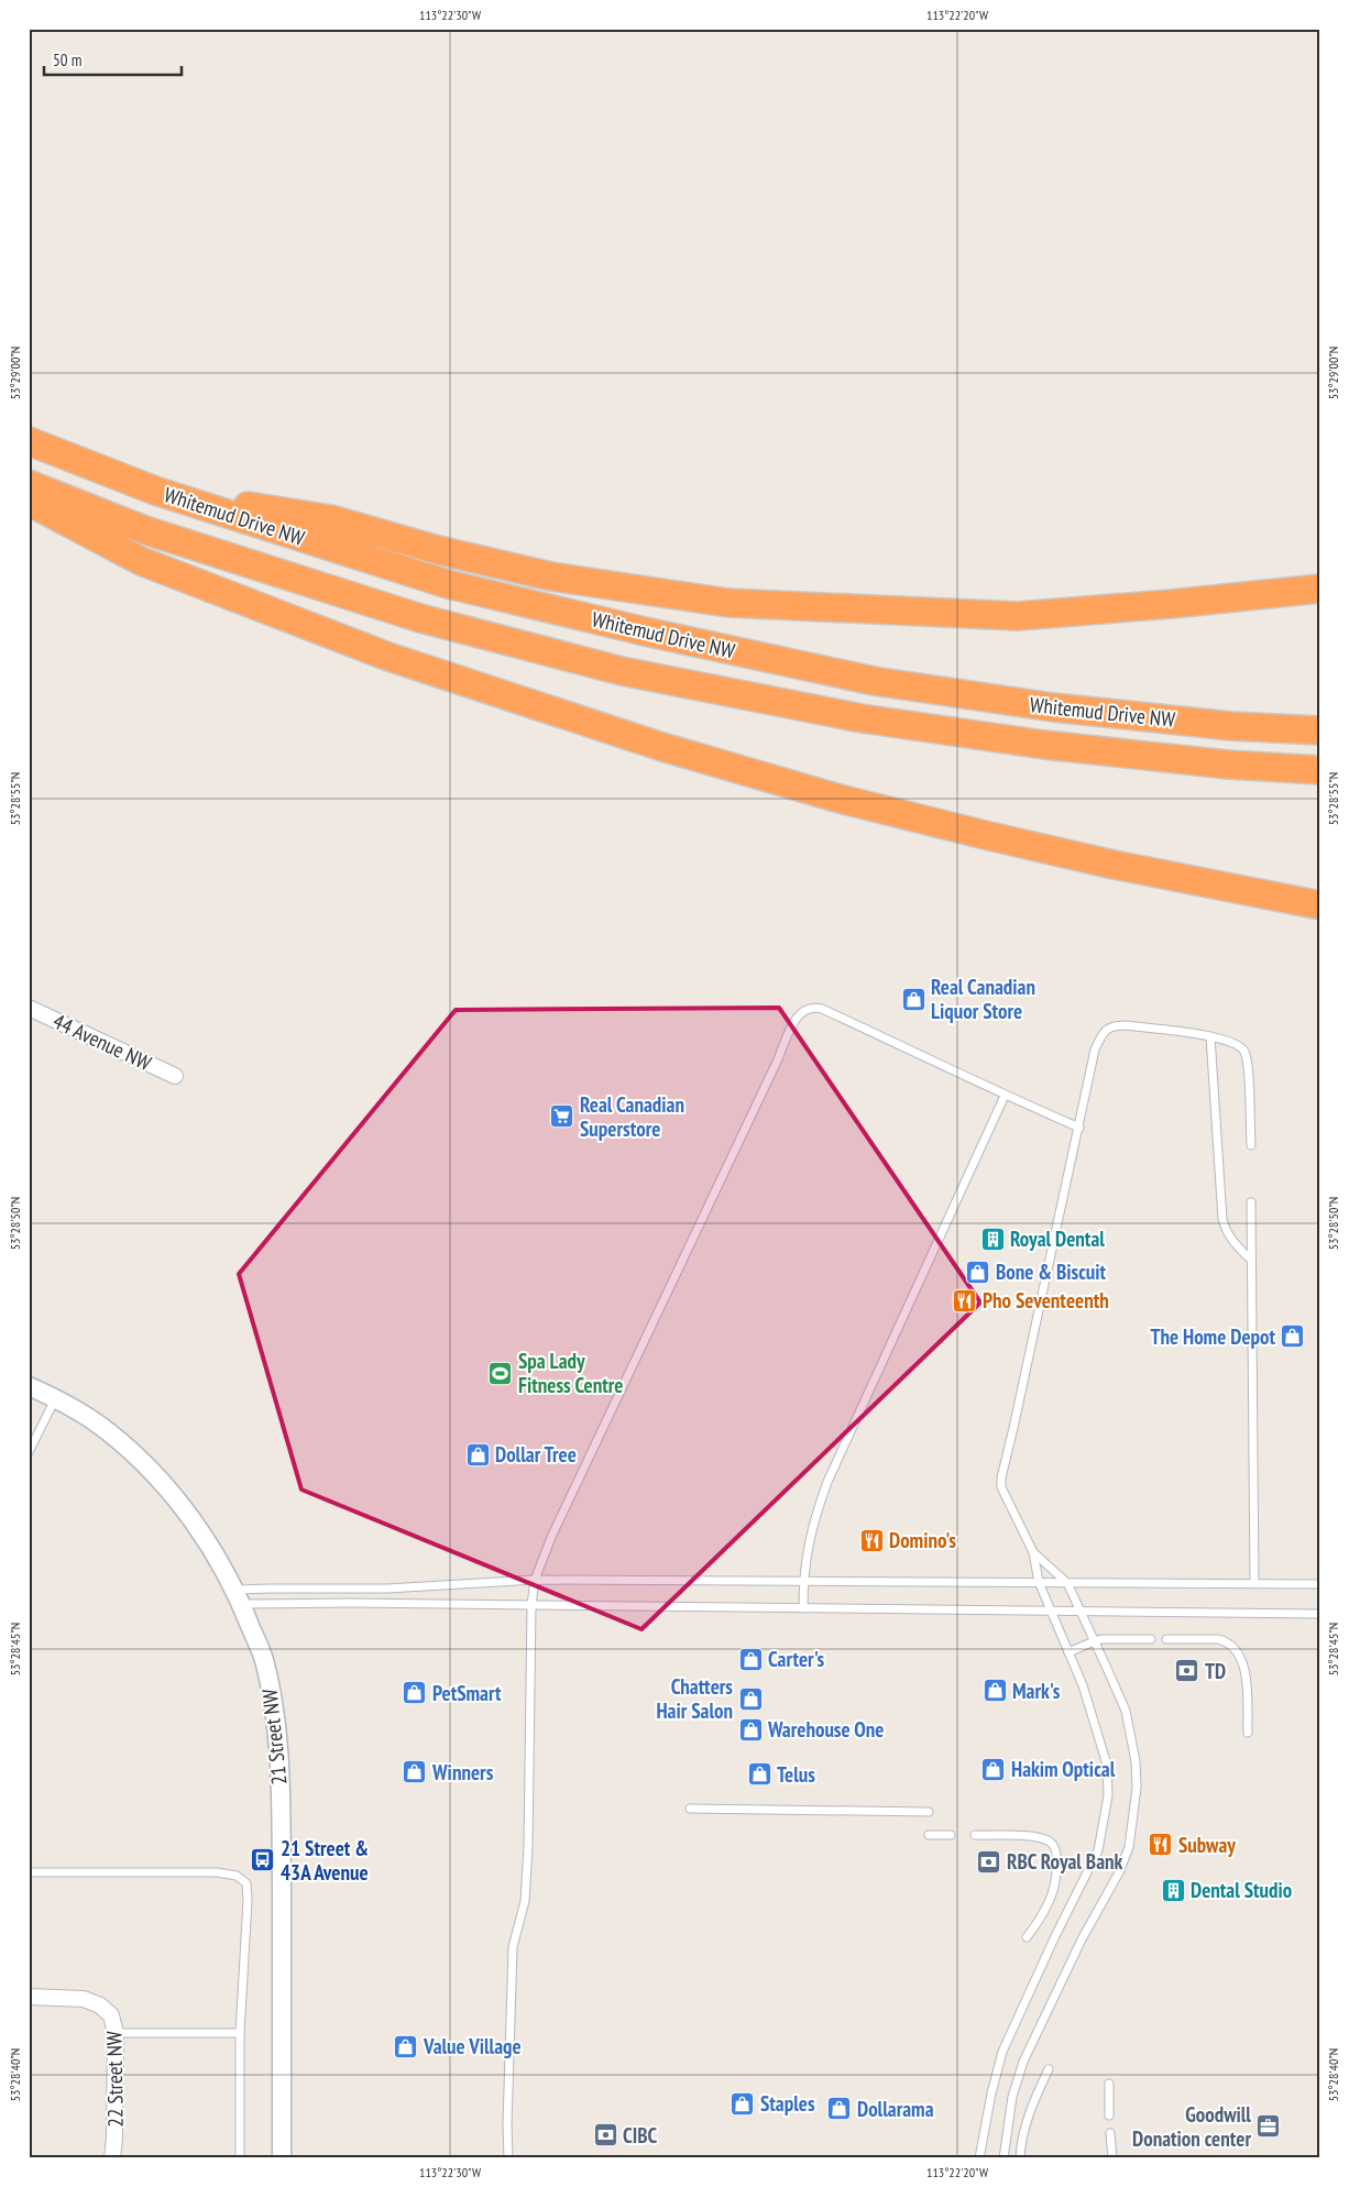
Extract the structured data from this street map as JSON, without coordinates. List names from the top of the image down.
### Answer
{
  "streets": {
    "highway": ["Whitemud Drive NW"],
    "street": ["44 Avenue NW", "21 Street NW", "22 Street NW"]
  },
  "places": {
    "shop": [
      "Real Canadian Liquor Store",
      "Bone & Biscuit",
      "The Home Depot",
      "Dollar Tree",
      "Carter's",
      "Mark's",
      "PetSmart",
      "Chatters Hair Salon",
      "Warehouse One",
      "Hakim Optical",
      "Winners",
      "Telus",
      "Value Village",
      "Staples",
      "Dollarama"
    ],
    "supermarket": ["Real Canadian Superstore"],
    "building": ["Royal Dental", "Dental Studio"],
    "restaurant": ["Pho Seventeenth", "Domino's", "Subway"],
    "sports": ["Spa Lady Fitness Centre"],
    "bank": ["TD", "RBC Royal Bank", "CIBC"],
    "bus stop": ["21 Street & 43A Avenue"],
    "office": ["Goodwill Donation center"]
  },
  "scale_bar": "50 m",
  "coordinates": [
    "113°22'30\"W",
    "113°22'20\"W",
    "53°29'00\"N",
    "53°28'55\"N",
    "53°28'50\"N",
    "53°28'45\"N",
    "53°28'40\"N"
  ]
}
